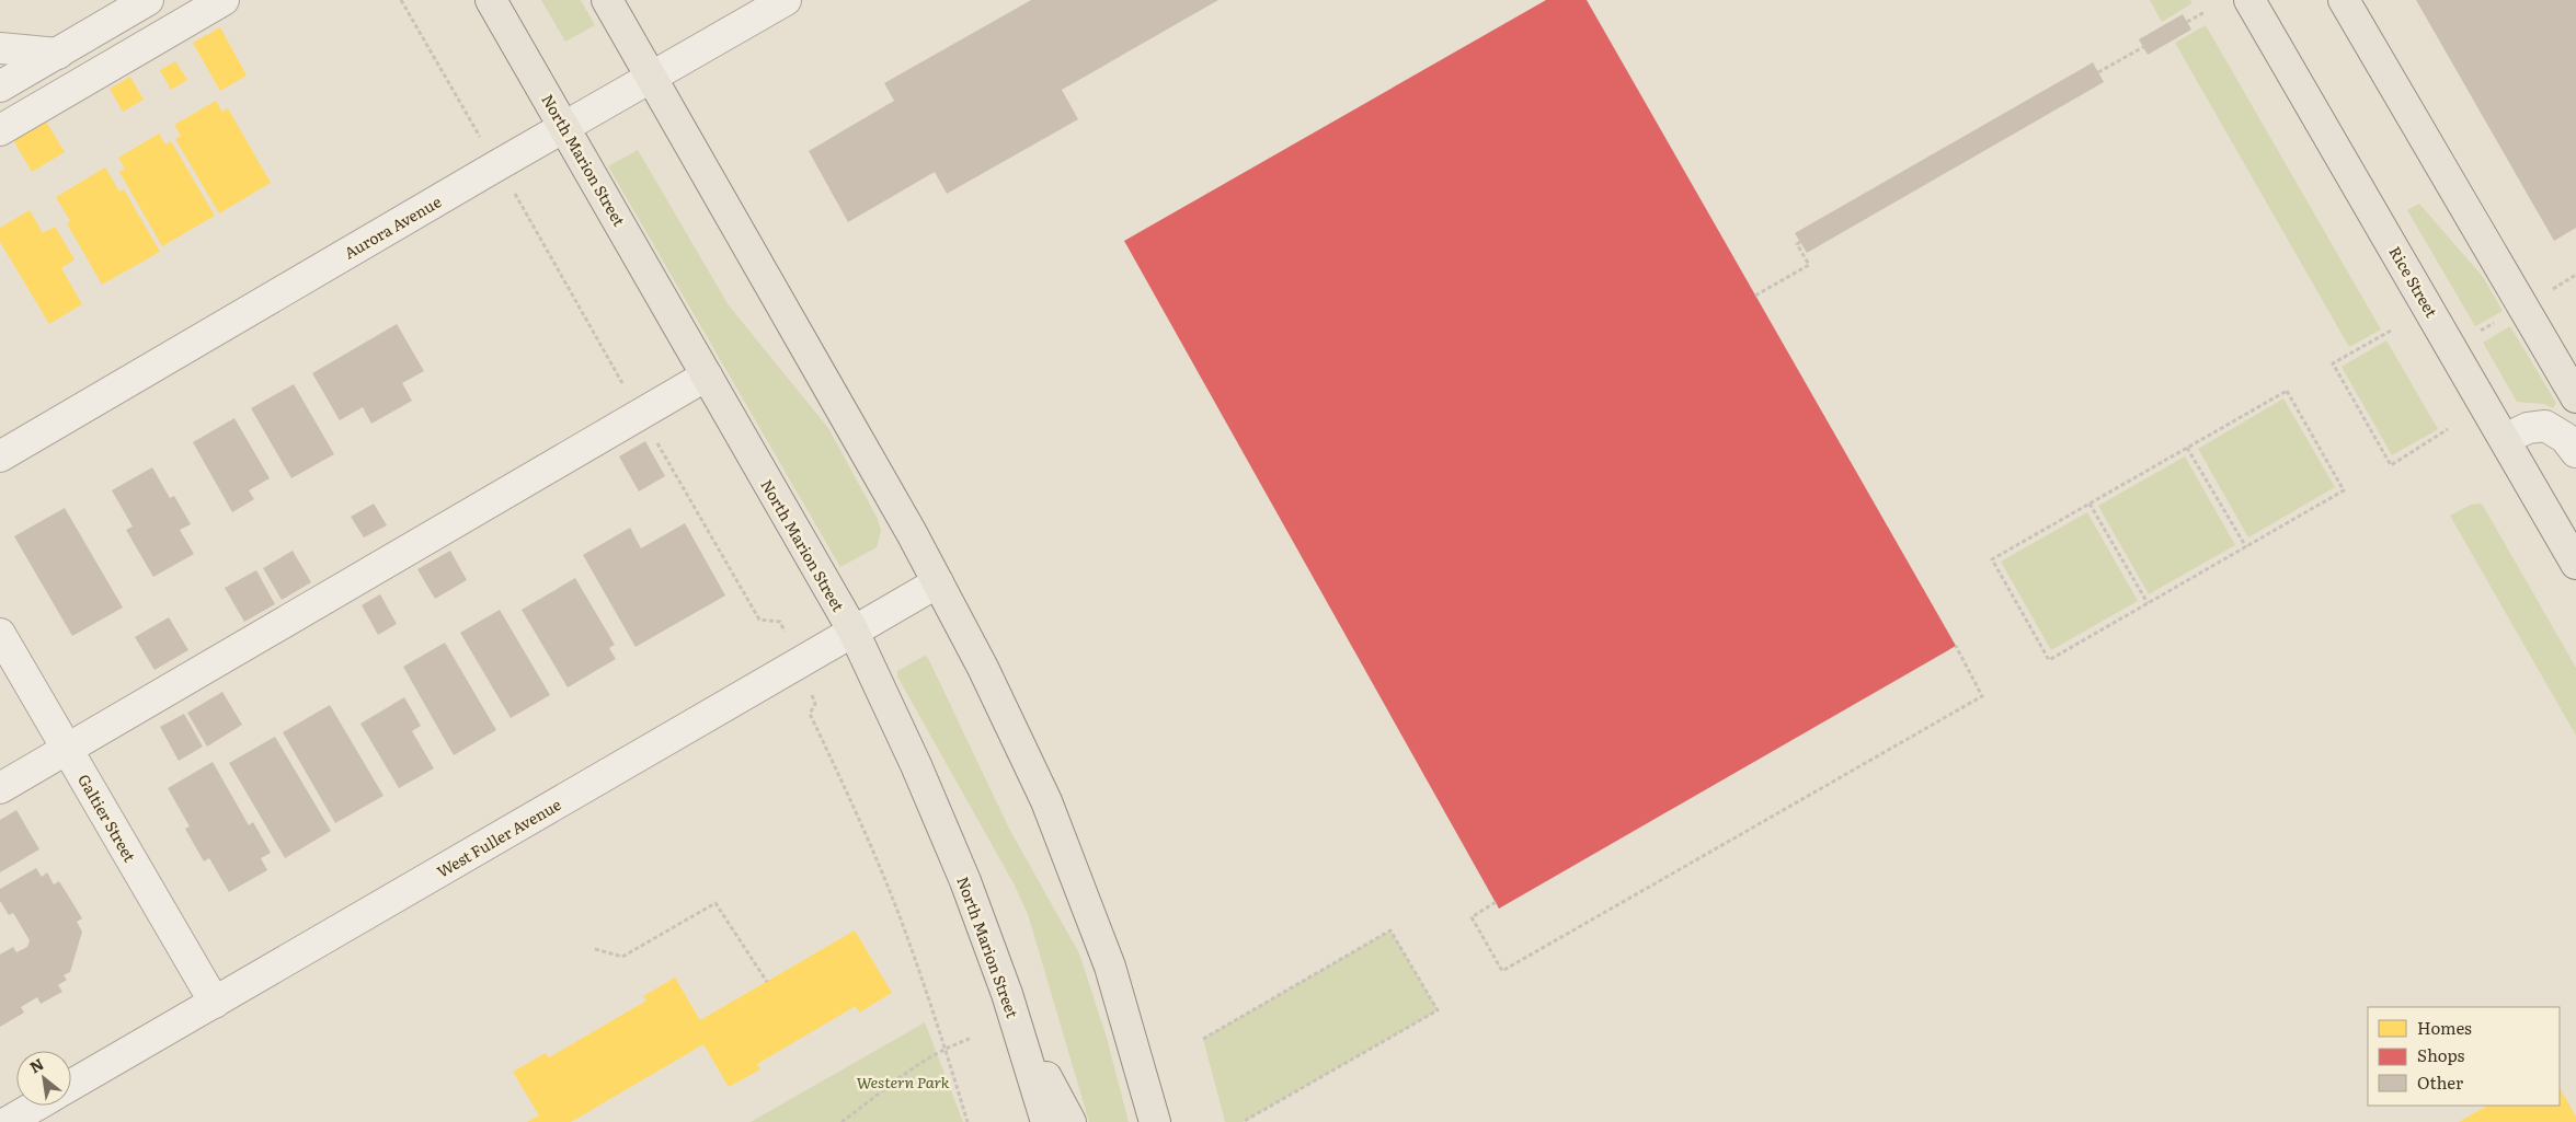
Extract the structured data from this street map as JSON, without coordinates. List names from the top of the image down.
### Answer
{
  "streets": {
    "main road": ["North Marion Street", "Rice Street"],
    "street": ["Aurora Avenue", "Galtier Street", "West Fuller Avenue"]
  },
  "crossings": [
    ["North Marion Street", "Aurora Avenue"],
    ["North Marion Street", "West Fuller Avenue"],
    ["Galtier Street", "West Fuller Avenue"]
  ],
  "parks": ["Western Park"],
  "legend": ["Homes", "Shops", "Other"],
  "north": "top left"
}
